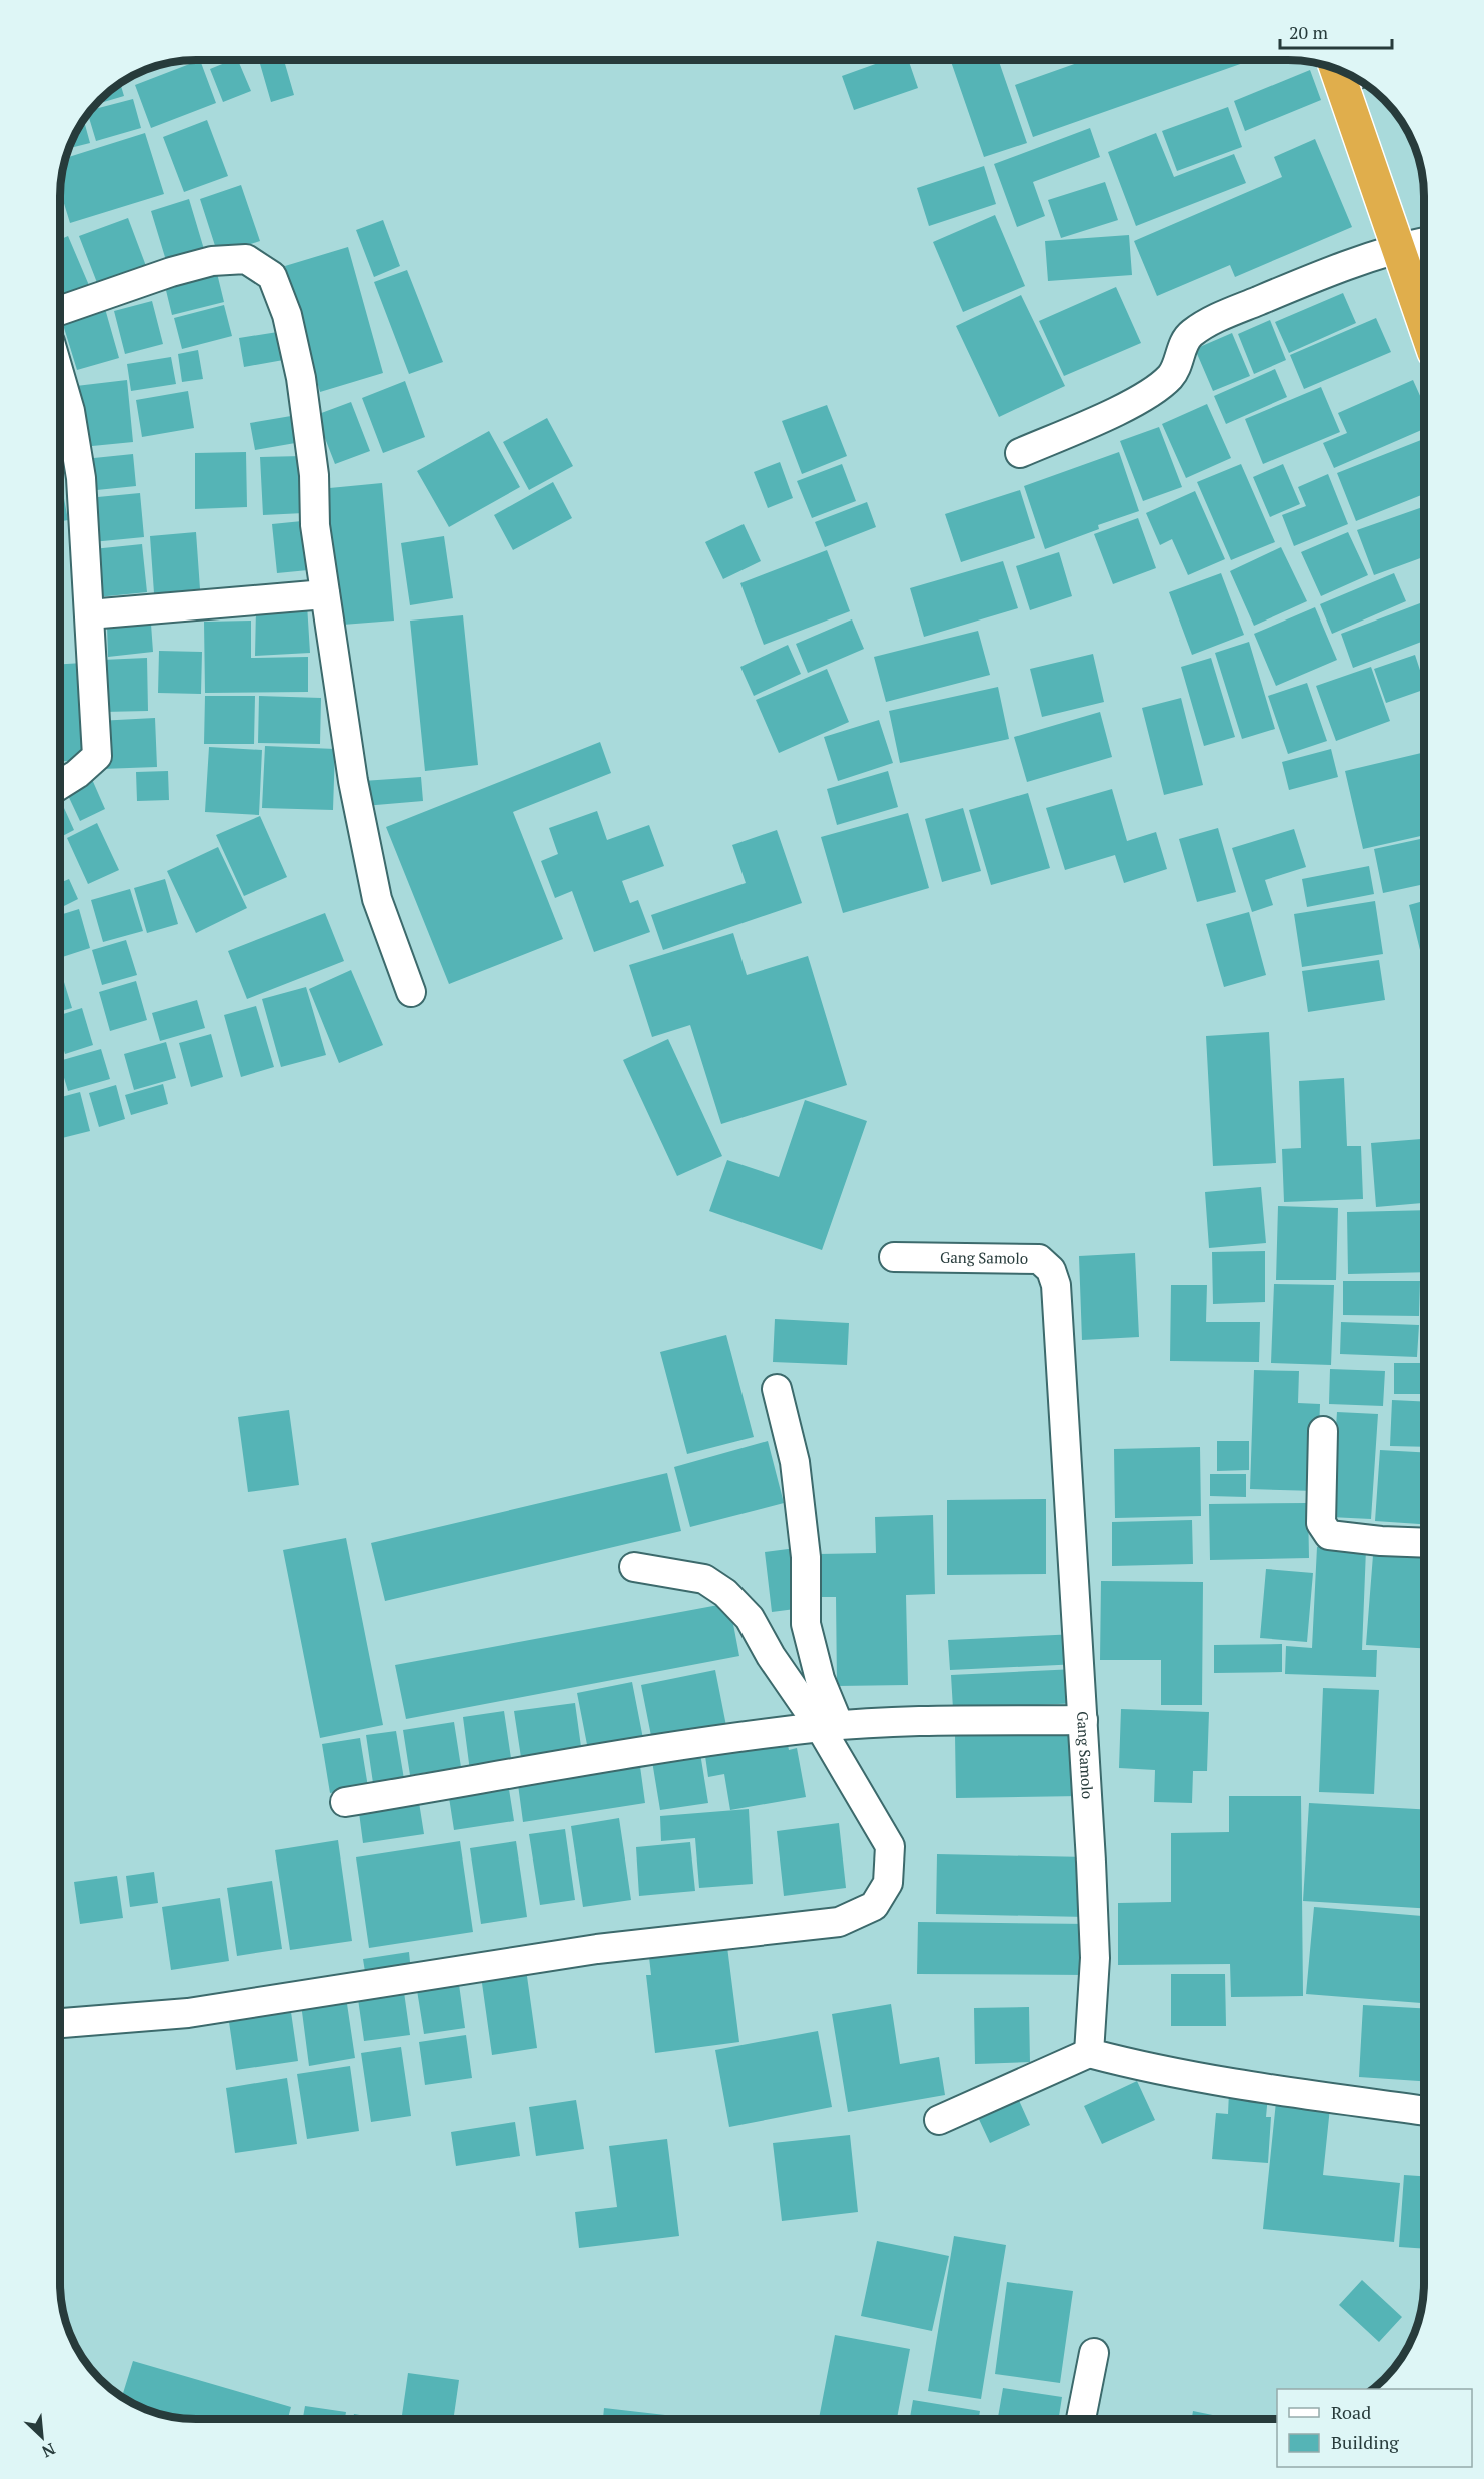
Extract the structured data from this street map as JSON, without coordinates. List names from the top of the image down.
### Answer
{
  "streets": {
    "street": ["Gang Samolo"]
  },
  "legend": ["Road", "Building"],
  "scale_bar": "20 m",
  "north": "bottom right"
}
